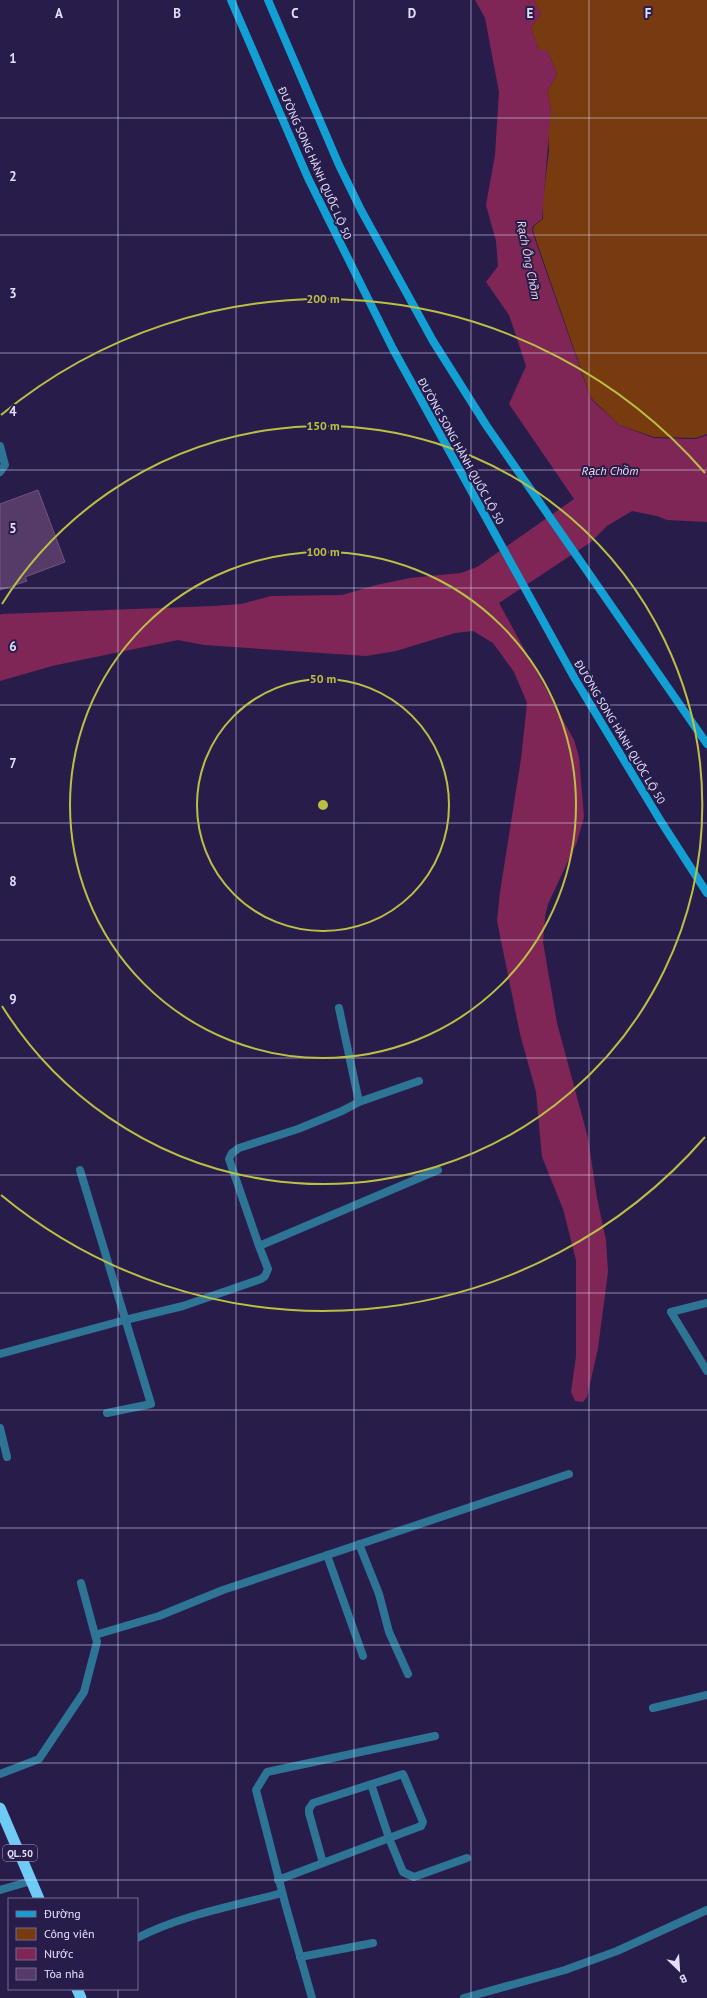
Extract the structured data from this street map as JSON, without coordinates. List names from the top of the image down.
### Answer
{
  "streets": {
    "highway": ["QL.50"],
    "main road": ["ĐƯỜNG SONG HÀNH QUỐC LỘ 50"]
  },
  "water": ["Rạch Ông Chồm", "Rạch Chồm"],
  "legend": [
    "Đường",
    "Công viên",
    "Nước",
    "Tòa nhà"
  ],
  "north": "bottom right",
  "grid": {
    "columns": [
      "A",
      "B",
      "C",
      "D",
      "E",
      "F"
    ],
    "rows": [
      "1",
      "2",
      "3",
      "4",
      "5",
      "6",
      "7",
      "8",
      "9"
    ]
  },
  "rings": [
    "200 m",
    "150 m",
    "100 m",
    "50 m"
  ]
}
